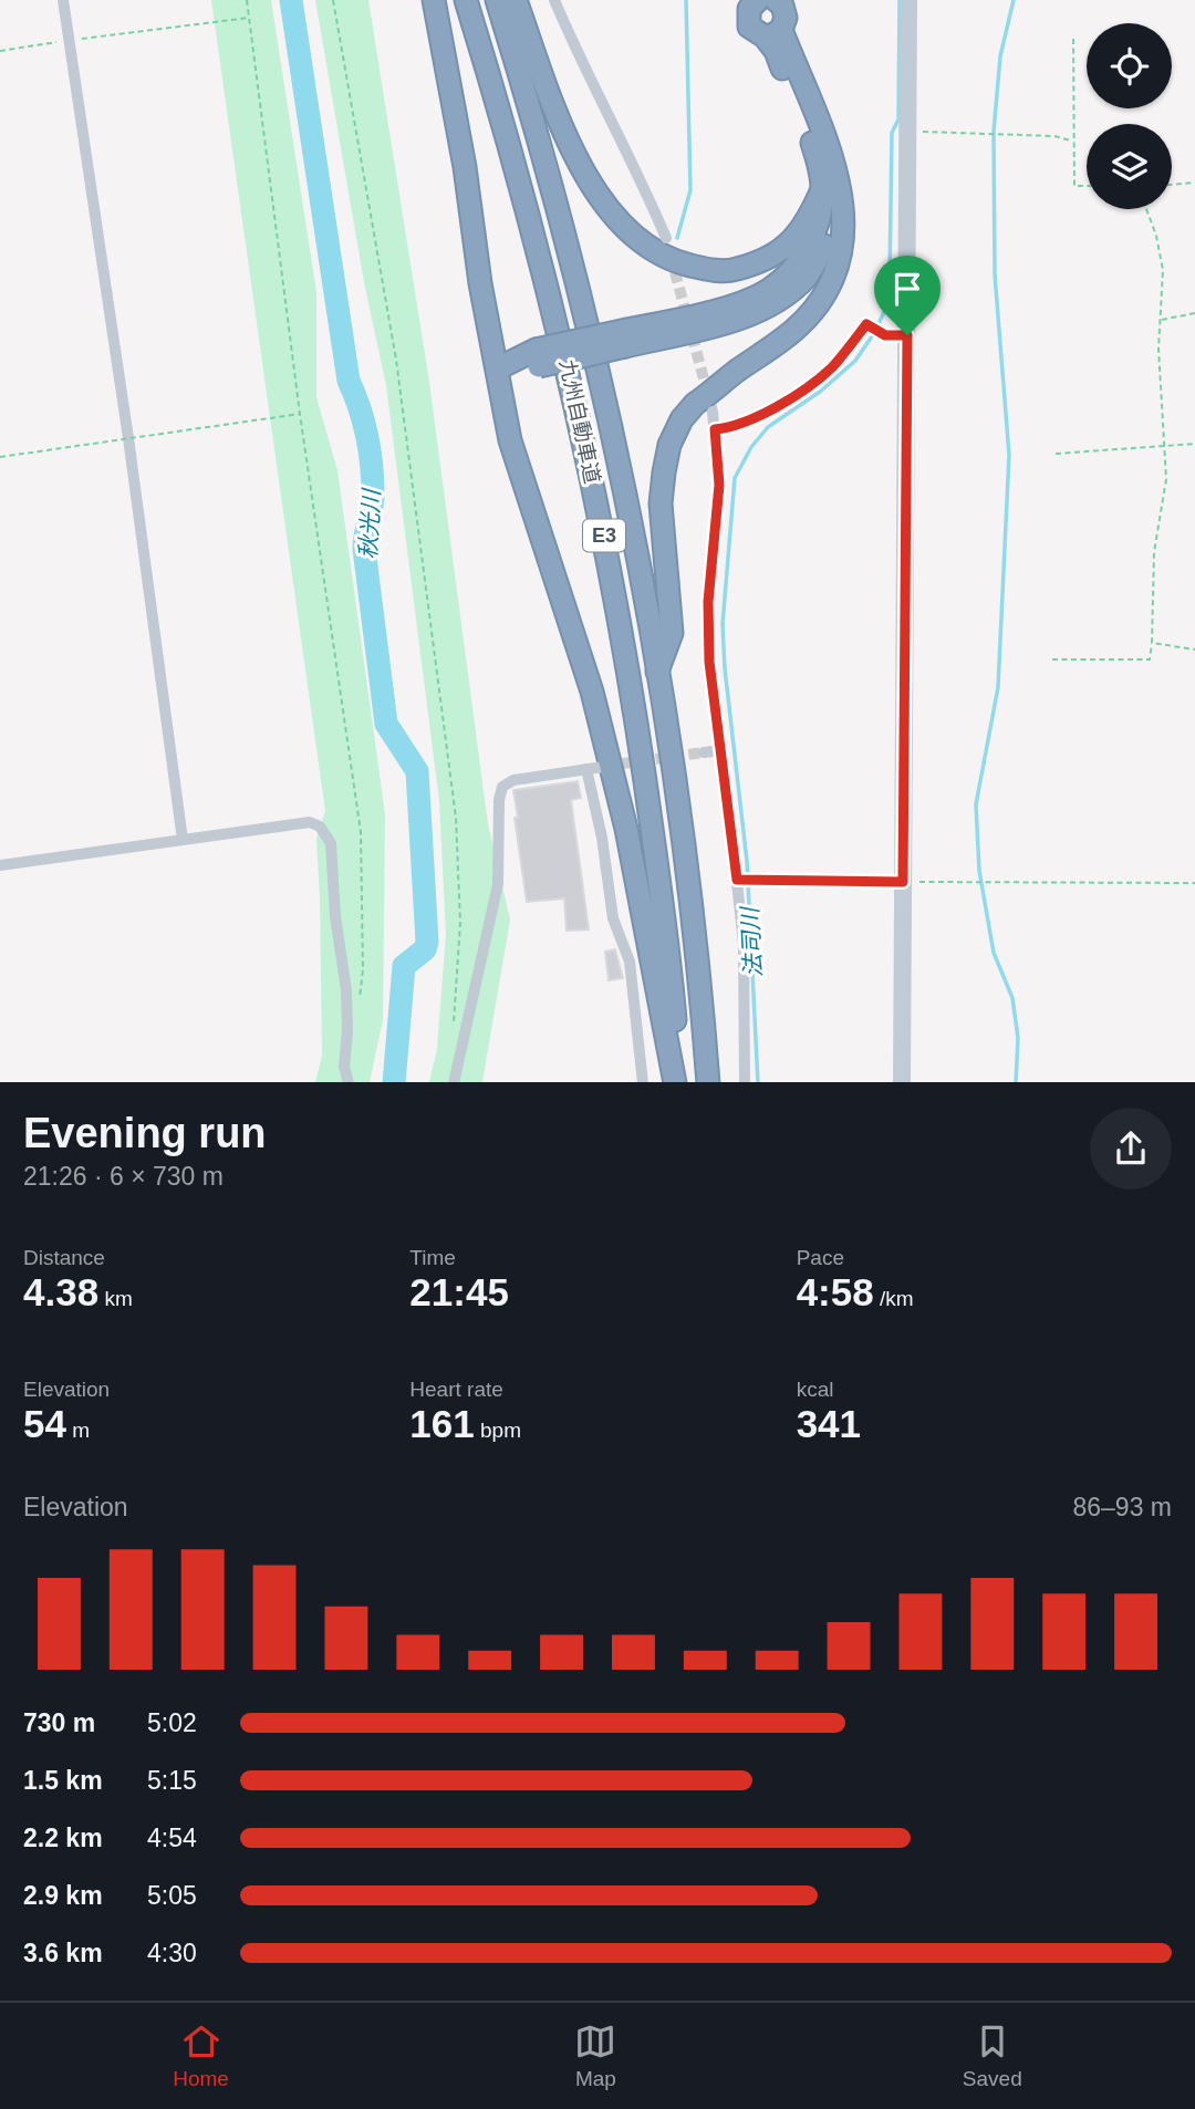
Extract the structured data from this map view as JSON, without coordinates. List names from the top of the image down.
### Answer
{
  "streets": {
    "highway": ["九州自動車道", "E3"]
  },
  "water": ["秋光川", "法司川"],
  "page": {
    "heading": ["Evening run", "21:26 · 6 × 730 m"],
    "stats": [
      ["Distance", "4.38 km"],
      ["Time", "21:45"],
      ["Pace", "4:58 /km"],
      ["Elevation", "54 m"],
      ["Heart rate", "161 bpm"],
      ["kcal", "341"]
    ],
    "chart": ["Elevation", "86–93 m"],
    "list": [
      {
        "name": "730 m",
        "note": "5:02"
      },
      {
        "name": "1.5 km",
        "note": "5:15"
      },
      {
        "name": "2.2 km",
        "note": "4:54"
      },
      {
        "name": "2.9 km",
        "note": "5:05"
      },
      {
        "name": "3.6 km",
        "note": "4:30"
      }
    ],
    "tabs": ["Home", "Map", "Saved"]
  }
}
